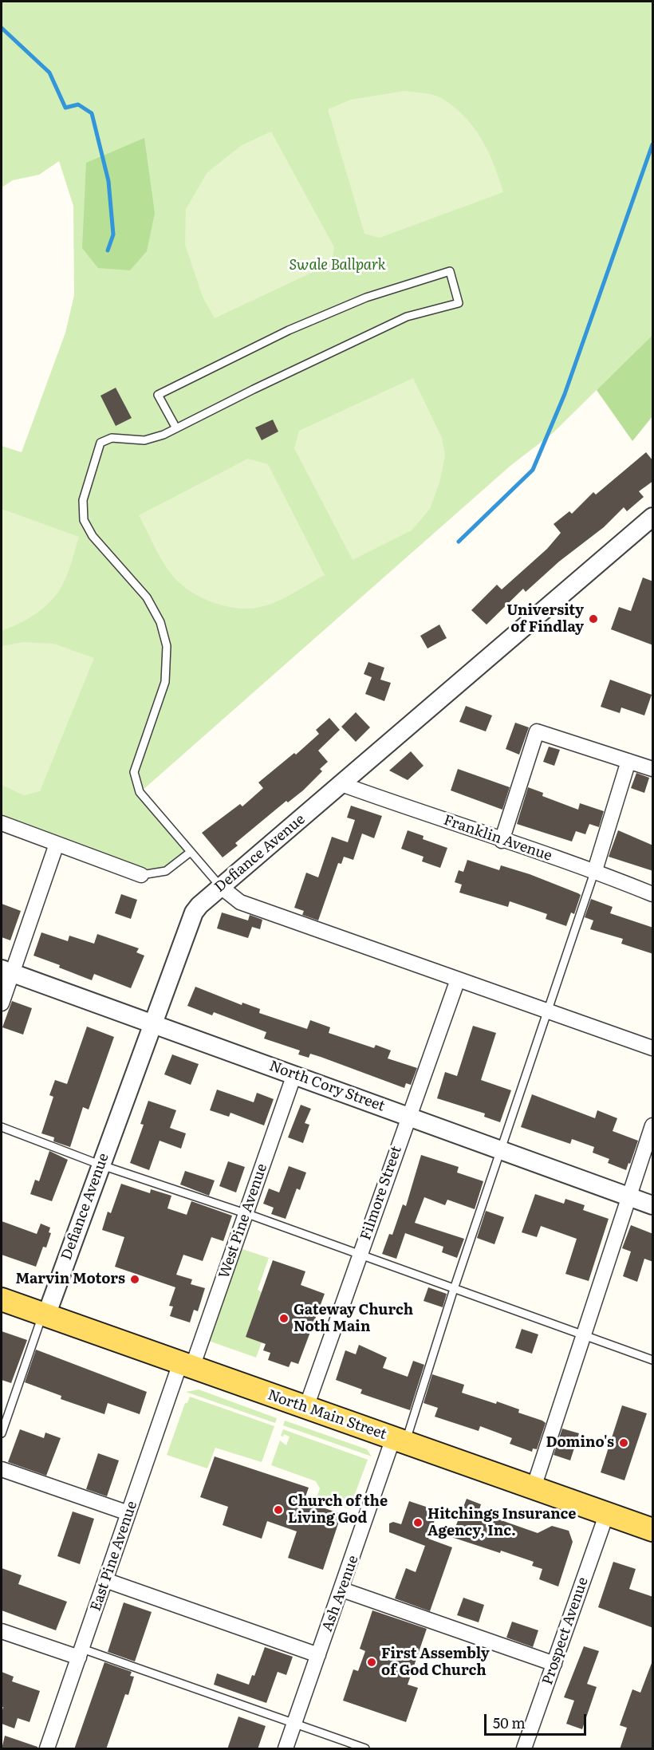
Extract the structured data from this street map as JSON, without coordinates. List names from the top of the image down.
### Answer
{
  "streets": {
    "main road": ["North Main Street"],
    "street": [
      "Franklin Avenue",
      "Defiance Avenue",
      "North Cory Street",
      "Filmore Street",
      "West Pine Avenue",
      "East Pine Avenue",
      "Ash Avenue",
      "Prospect Avenue"
    ]
  },
  "crossings": [
    ["Franklin Avenue", "Defiance Avenue"],
    ["Defiance Avenue", "North Cory Street"],
    ["Defiance Avenue", "North Main Street"],
    ["North Cory Street", "Filmore Street"],
    ["North Cory Street", "West Pine Avenue"],
    ["Filmore Street", "North Main Street"],
    ["West Pine Avenue", "North Main Street"],
    ["West Pine Avenue", "East Pine Avenue"],
    ["North Main Street", "East Pine Avenue"],
    ["North Main Street", "Ash Avenue"],
    ["North Main Street", "Prospect Avenue"]
  ],
  "parks": ["Swale Ballpark"],
  "places": [
    "University of Findlay",
    "Marvin Motors",
    "Gateway Church Noth Main",
    "Domino's",
    "Church of the Living God",
    "Hitchings Insurance Agency, Inc.",
    "First Assembly of God Church"
  ],
  "scale_bar": "50 m"
}
